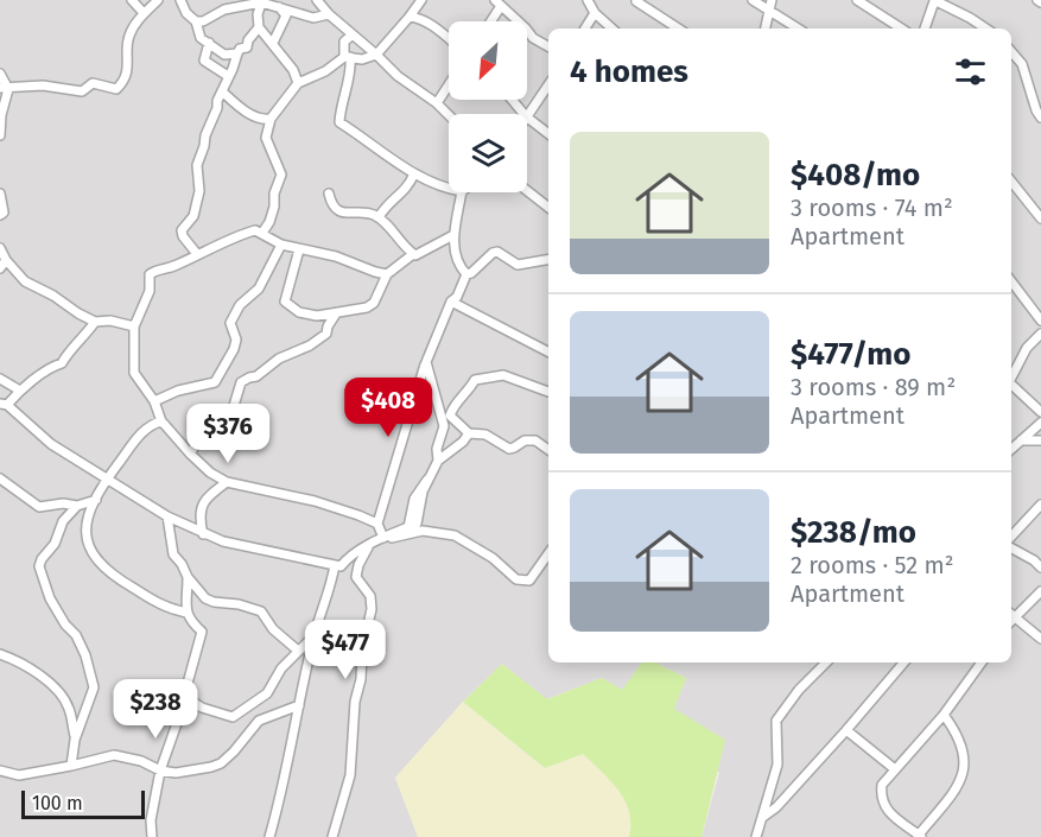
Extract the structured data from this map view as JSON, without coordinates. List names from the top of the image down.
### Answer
{
  "scale_bar": "100 m",
  "north": "bottom left",
  "page": {
    "heading": "4 homes",
    "list": [
      {
        "name": "$408/mo",
        "note": "3 rooms · 74 m² · Apartment"
      },
      {
        "name": "$477/mo",
        "note": "3 rooms · 89 m² · Apartment"
      },
      {
        "name": "$238/mo",
        "note": "2 rooms · 52 m² · Apartment"
      }
    ],
    "price": [
      "$408",
      "$376",
      "$477",
      "$238"
    ],
    "scale": "100 m"
  }
}
